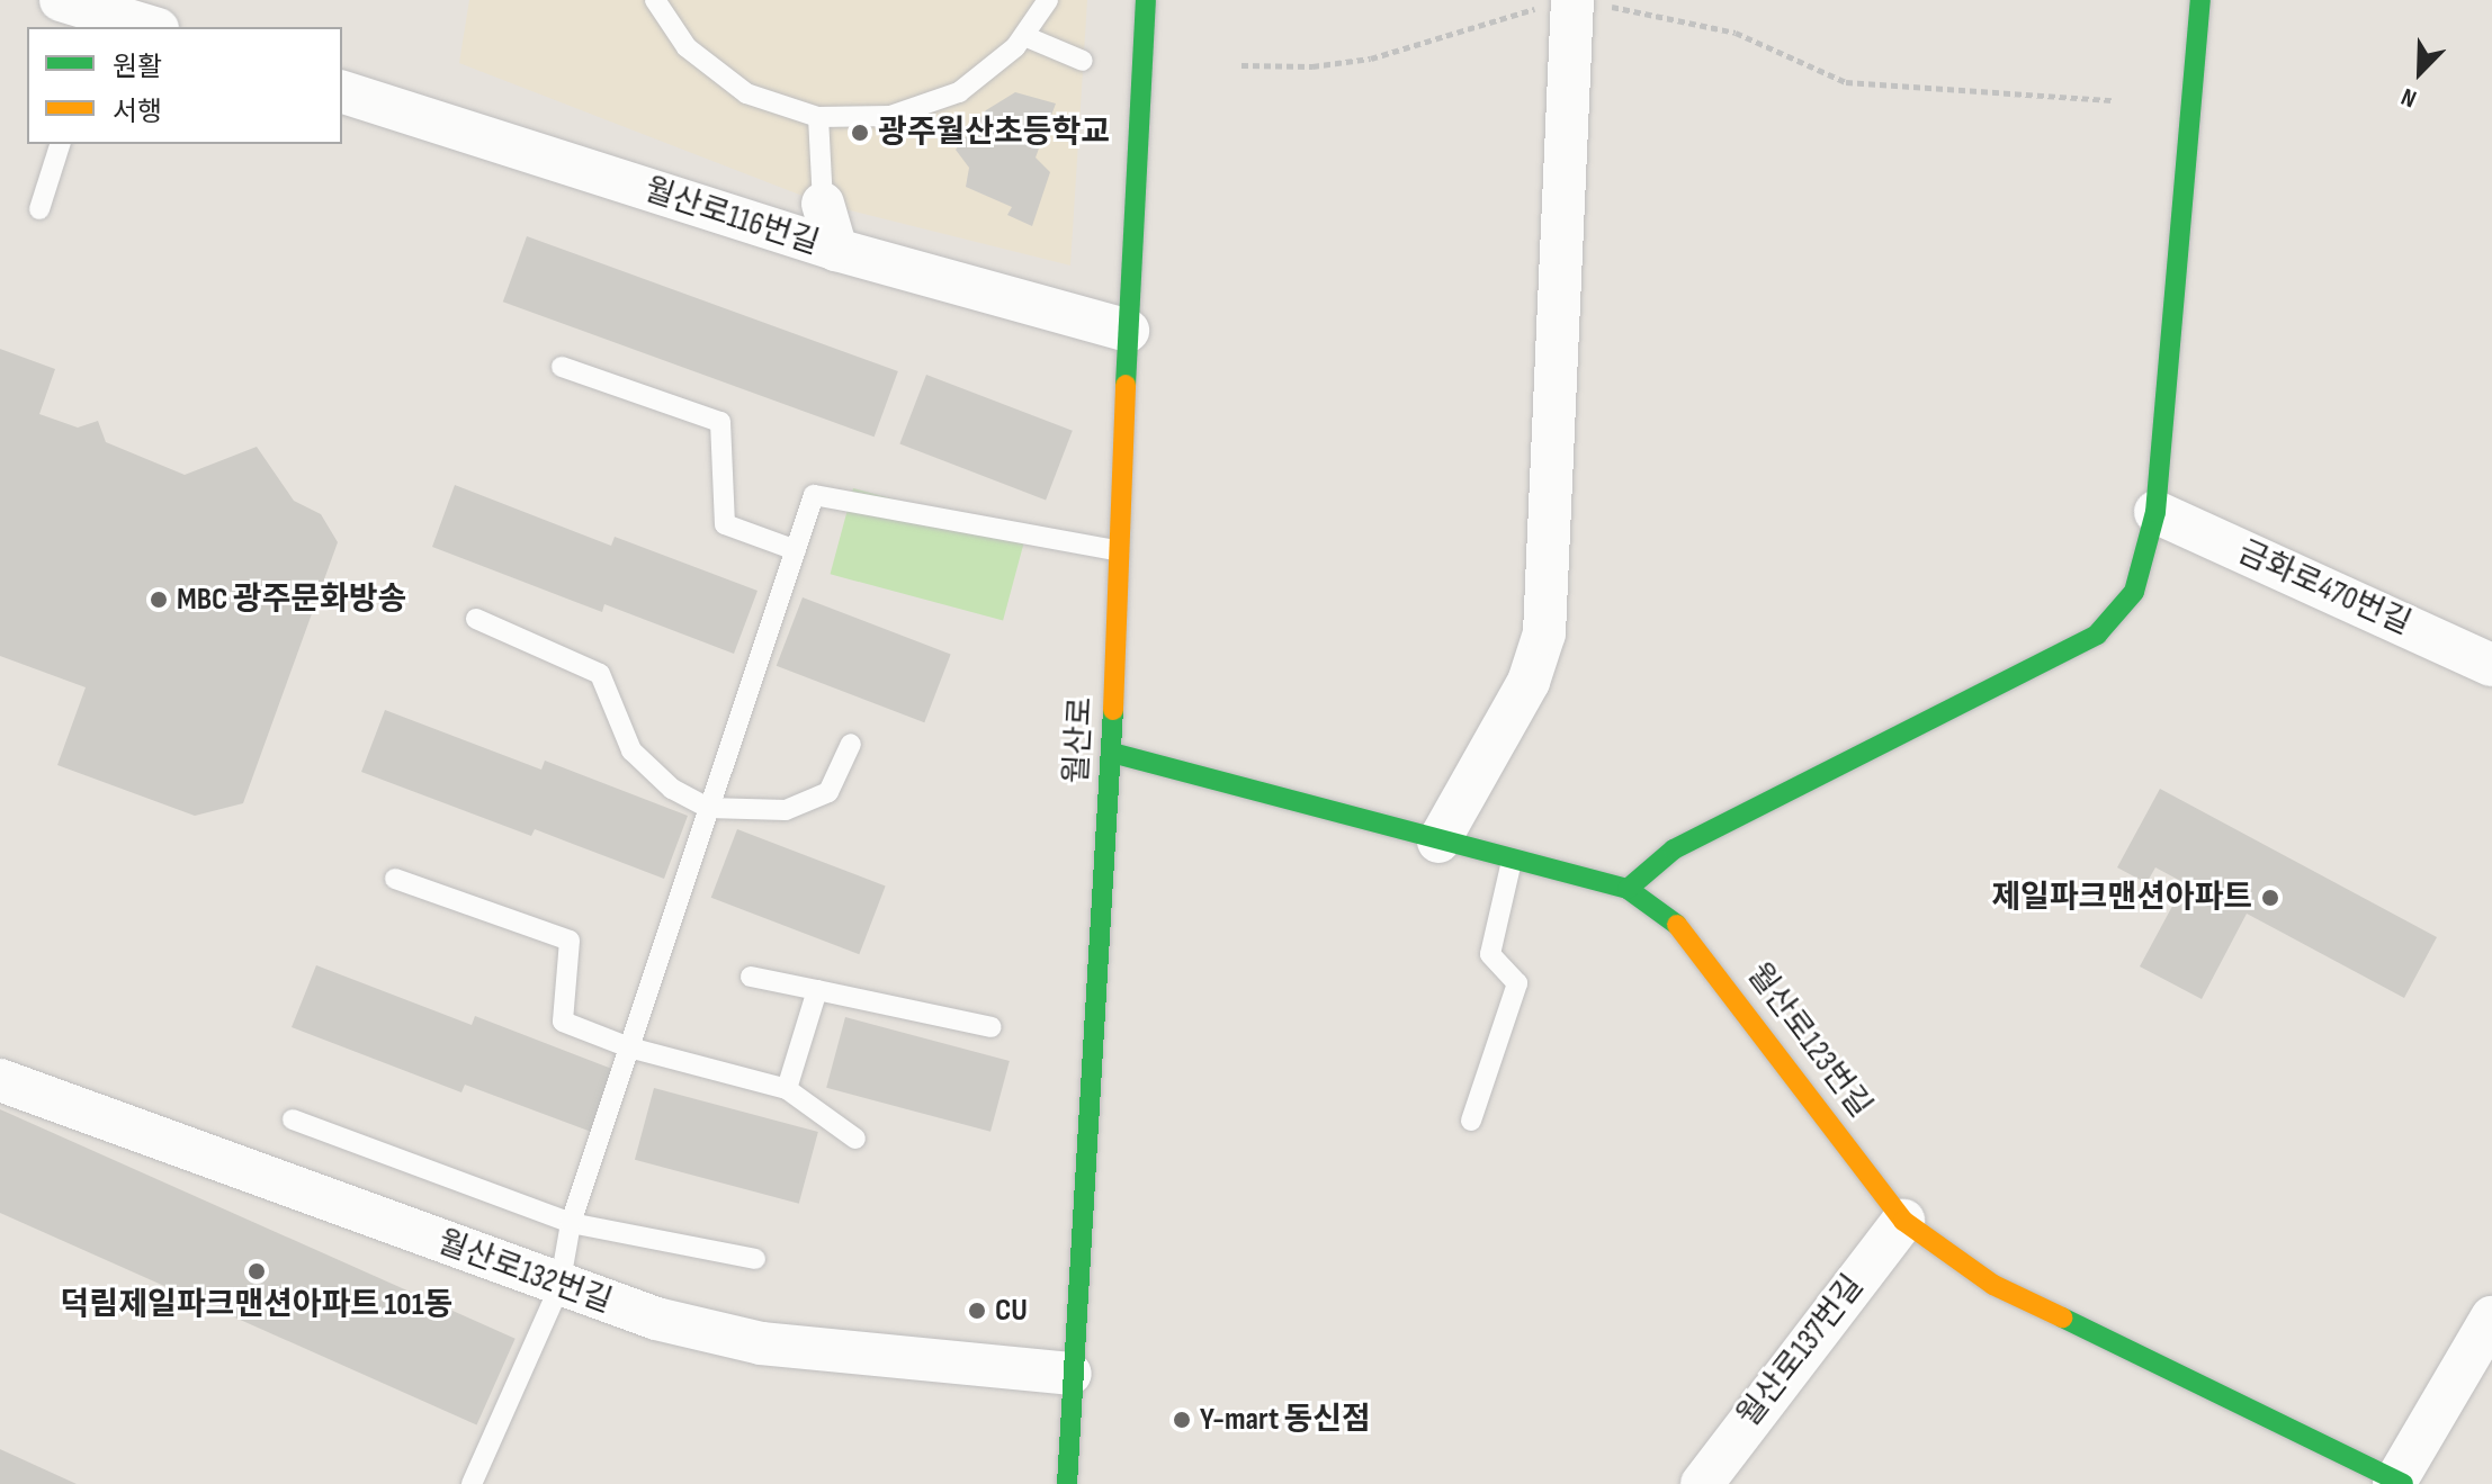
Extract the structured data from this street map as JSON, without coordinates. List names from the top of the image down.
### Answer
{
  "streets": {
    "street": [
      "월산로116번길",
      "금화로470번길",
      "월산로",
      "월산로123번길",
      "월산로132번길",
      "월산로137번길"
    ]
  },
  "crossings": [
    ["월산로116번길", "월산로"],
    ["월산로", "월산로123번길"],
    ["월산로", "월산로132번길"],
    ["월산로123번길", "월산로137번길"]
  ],
  "places": [
    "광주월산초등학교",
    "MBC 광주문화방송",
    "제일파크맨션아파트",
    "덕림제일파크맨션아파트 101동",
    "CU",
    "Y-mart 동신점"
  ],
  "legend": ["원활", "서행"],
  "north": "bottom left"
}
